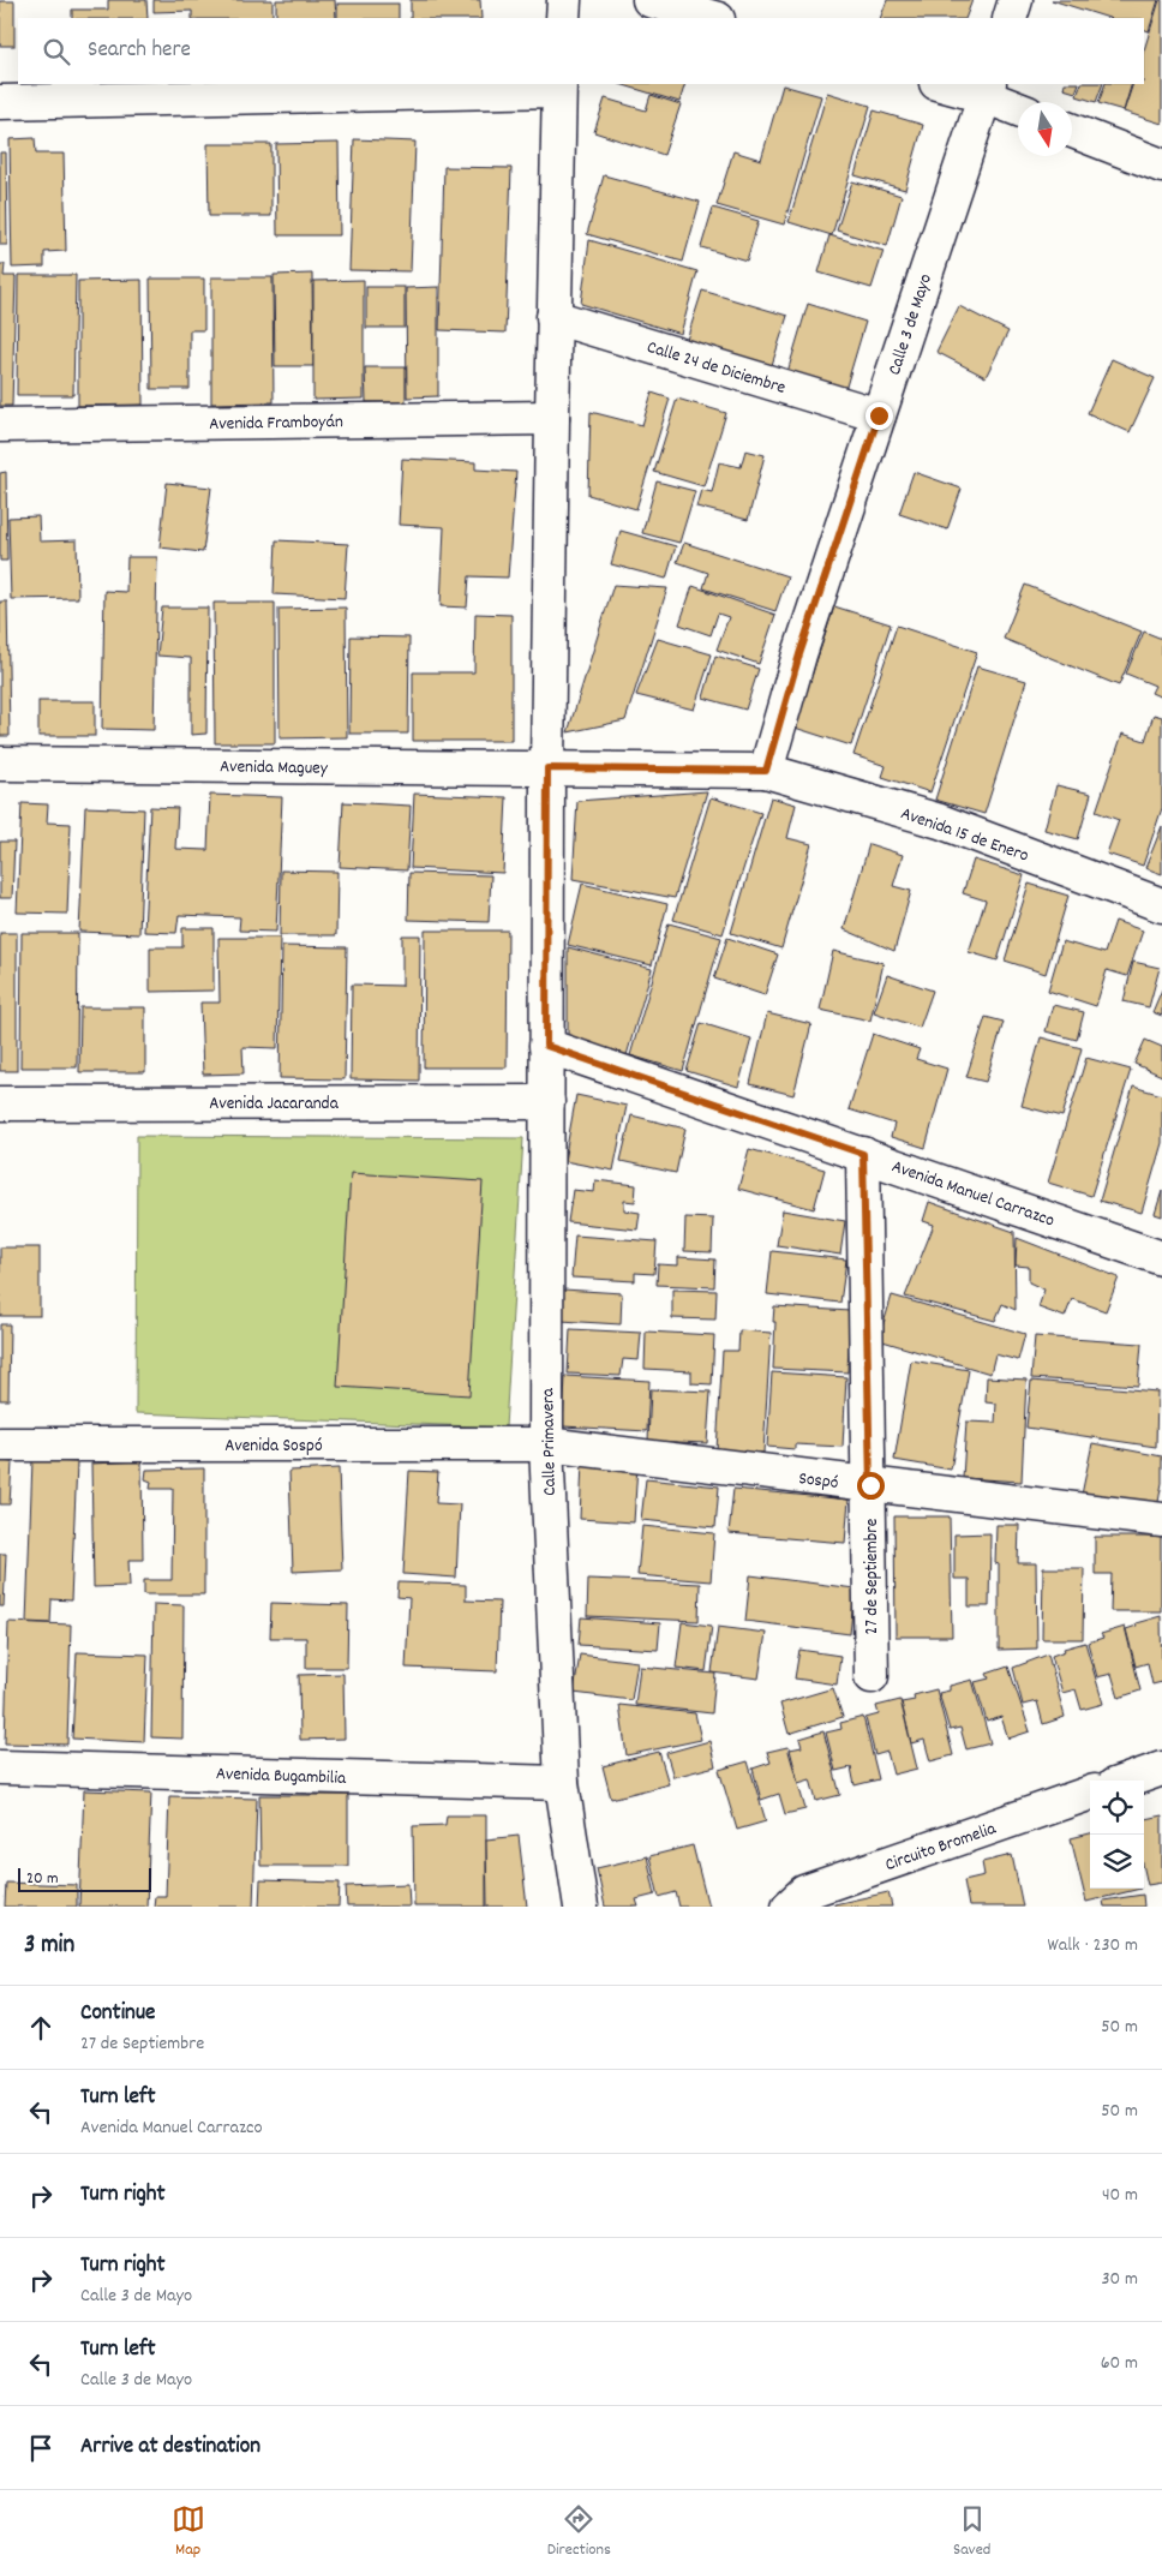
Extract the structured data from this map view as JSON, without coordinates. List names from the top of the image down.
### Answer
{
  "streets": {
    "street": [
      "Calle 3 de Mayo",
      "Calle 24 de Diciembre",
      "Avenida Framboyán",
      "Avenida Maguey",
      "Avenida 15 de Enero",
      "Avenida Jacaranda",
      "Avenida Manuel Carrazco",
      "Calle Primavera",
      "Avenida Sospó",
      "Sospó",
      "27 de Septiembre",
      "Avenida Bugambilia",
      "Circuito Bromelia"
    ]
  },
  "crossings": [
    ["Calle 3 de Mayo", "Calle 24 de Diciembre"],
    ["Calle 3 de Mayo", "Avenida 15 de Enero"],
    ["Calle 24 de Diciembre", "Calle Primavera"],
    ["Avenida Framboyán", "Calle Primavera"],
    ["Avenida Maguey", "Calle Primavera"],
    ["Avenida Jacaranda", "Calle Primavera"],
    ["Avenida Manuel Carrazco", "Calle Primavera"],
    ["Avenida Manuel Carrazco", "27 de Septiembre"],
    ["Calle Primavera", "Avenida Sospó"],
    ["Calle Primavera", "Sospó"],
    ["Calle Primavera", "Avenida Bugambilia"],
    ["Avenida Sospó", "Sospó"],
    ["Sospó", "27 de Septiembre"]
  ],
  "scale_bar": "20 m",
  "north": "bottom",
  "page": {
    "search": "Search here",
    "scale": "20 m",
    "heading": ["3 min", "Walk · 230 m"],
    "list": [
      ["Continue", "27 de Septiembre", "50 m"],
      ["Turn left", "Avenida Manuel Carrazco", "50 m"],
      ["Turn right", "40 m"],
      ["Turn right", "Calle 3 de Mayo", "30 m"],
      ["Turn left", "Calle 3 de Mayo", "60 m"],
      "Arrive at destination"
    ],
    "nav": ["Map", "Directions", "Saved"]
  }
}
